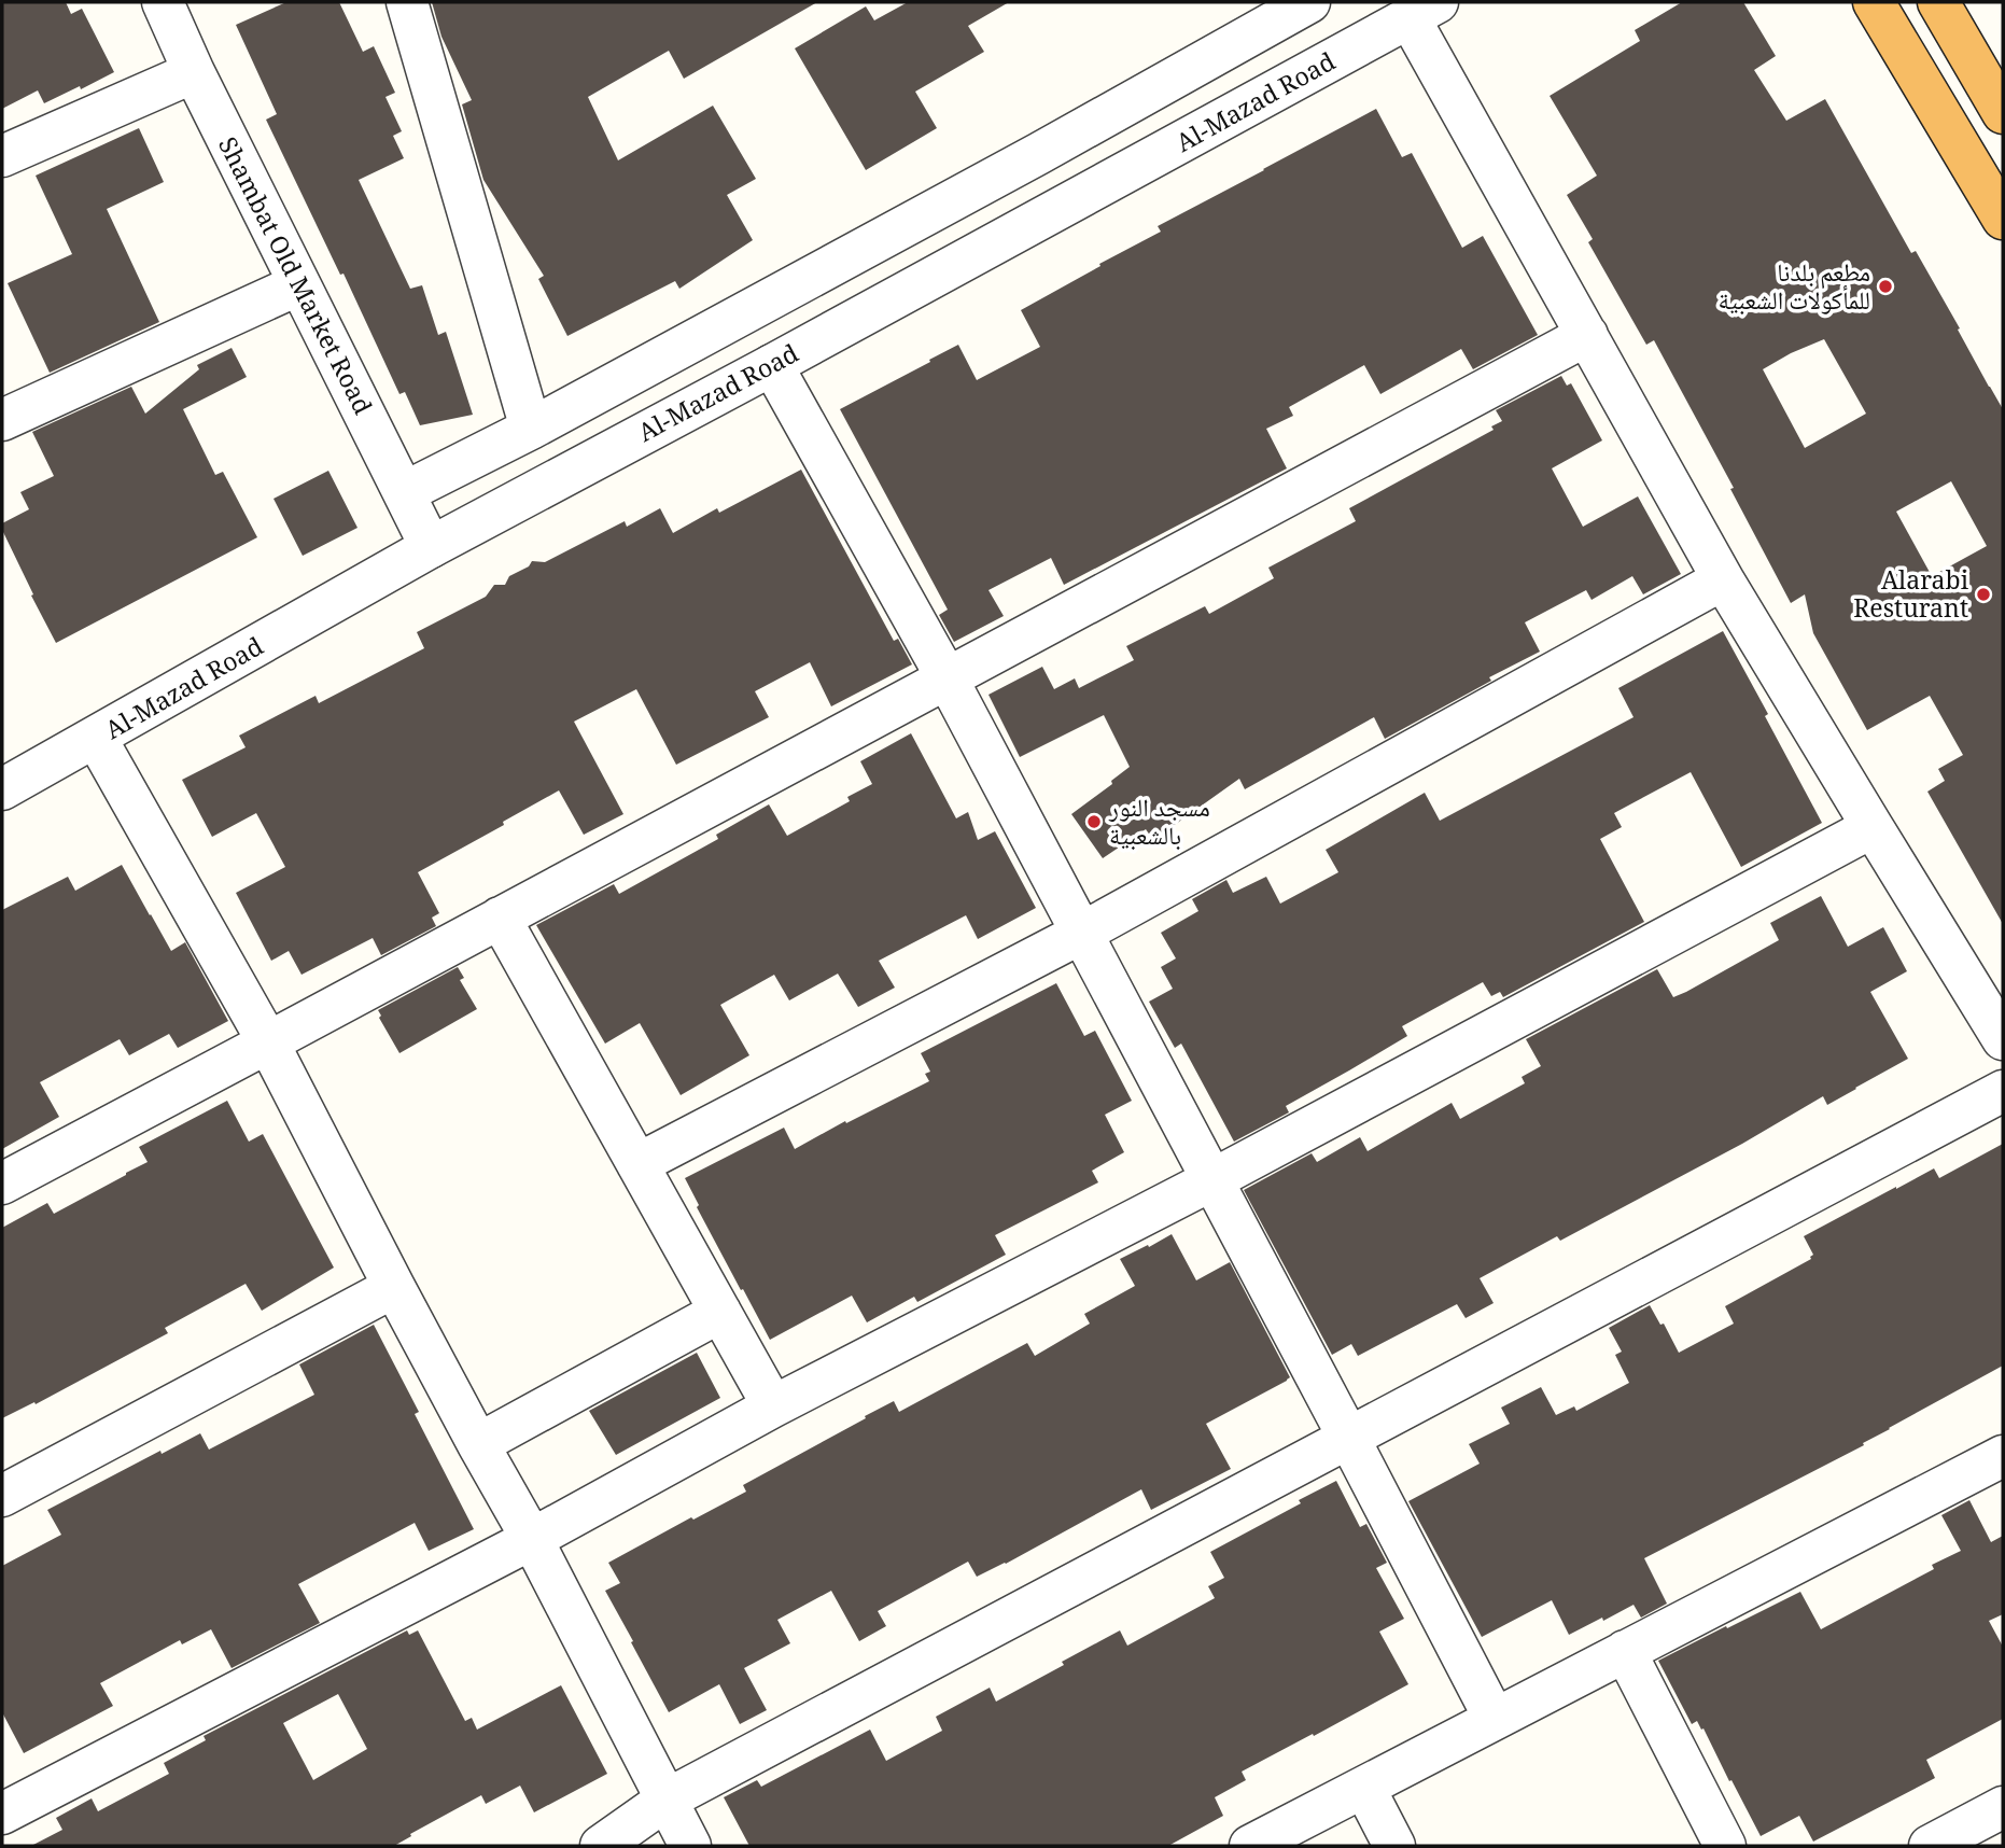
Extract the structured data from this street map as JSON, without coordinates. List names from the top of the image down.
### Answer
{
  "streets": {
    "street": ["Al-Mazad Road", "Shambat Old Market Road"]
  },
  "crossings": [
    ["Al-Mazad Road", "Shambat Old Market Road"]
  ],
  "places": ["مطعم بلدنا للمأكولات الشعبية", "Alarabi Resturant", "مسجد النور بالشعبية"]
}
